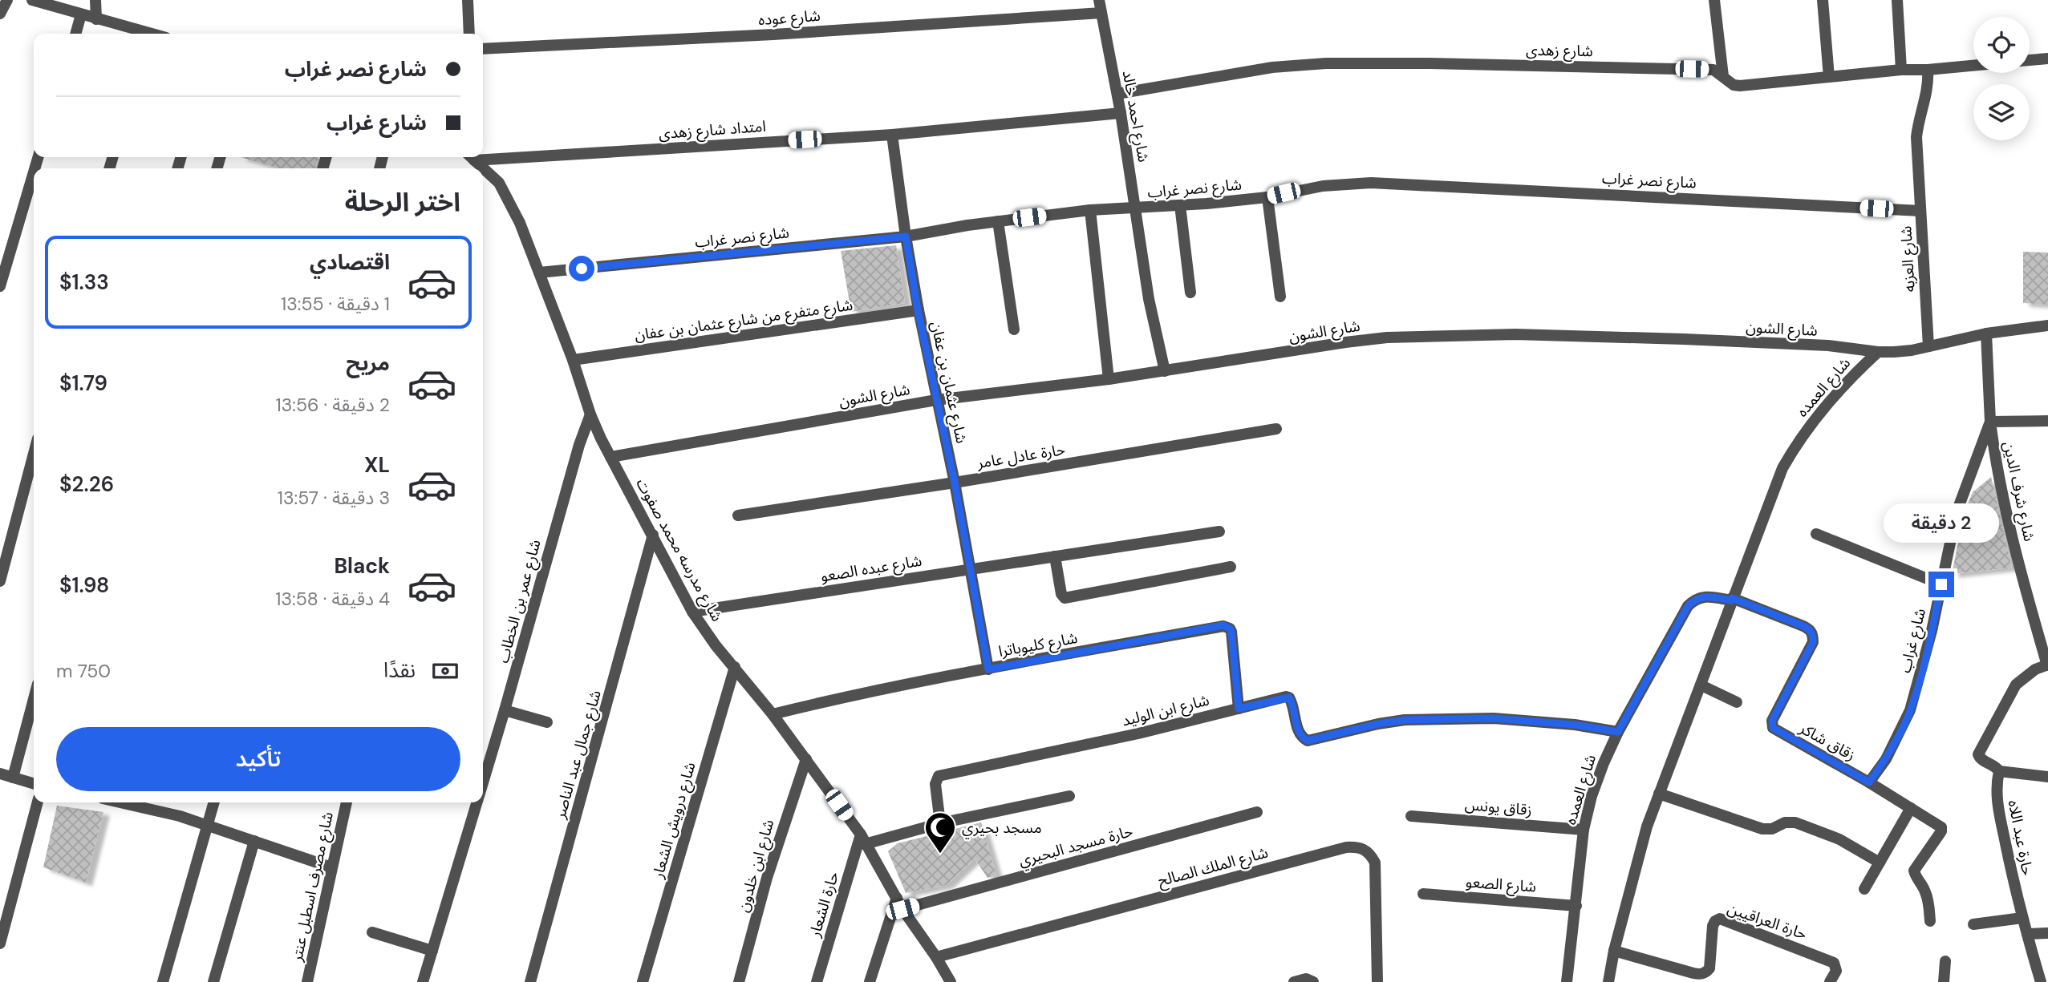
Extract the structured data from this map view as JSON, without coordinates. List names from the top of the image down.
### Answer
{
  "streets": {
    "street": [
      "شارع عوده",
      "شارع زهدى",
      "شارع احمد خالد",
      "امتداد شارع زهدى",
      "شارع نصر غراب",
      "شارع العزبه",
      "شارع متفرع من شارع عثمان بن عفان",
      "شارع الشون",
      "شارع عثمان بن عفان",
      "شارع العمده",
      "حارة عادل عامر",
      "شارع شرف الدين",
      "شارع مدرسه محمد صفوت",
      "شارع عبده الصعو",
      "شارع عمر بن الخطاب",
      "شارع غراب",
      "شارع كليوباترا",
      "شارع ابن الوليد",
      "زقاق شاكر",
      "شارع جمال عبد الناصر",
      "زقاق يونس",
      "شارع درويش الشعار",
      "حارة عبد اللاه",
      "حارة مسجد البحيري",
      "شارع ابن خلدون",
      "شارع الملك الصالح",
      "شارع الصعو",
      "شارع مصرف اسطبل عنتر",
      "حارة الشعار",
      "حارة العراقيين"
    ]
  },
  "crossings": [
    ["شارع عوده", "شارع احمد خالد"],
    ["شارع زهدى", "شارع احمد خالد"],
    ["شارع زهدى", "شارع العزبه"],
    ["شارع احمد خالد", "امتداد شارع زهدى"],
    ["شارع احمد خالد", "شارع نصر غراب"],
    ["شارع احمد خالد", "شارع الشون"],
    ["امتداد شارع زهدى", "شارع عثمان بن عفان"],
    ["شارع نصر غراب", "شارع العزبه"],
    ["شارع نصر غراب", "شارع عثمان بن عفان"],
    ["شارع نصر غراب", "شارع مدرسه محمد صفوت"],
    ["شارع العزبه", "شارع الشون"],
    ["شارع متفرع من شارع عثمان بن عفان", "شارع عثمان بن عفان"],
    ["شارع متفرع من شارع عثمان بن عفان", "شارع مدرسه محمد صفوت"],
    ["شارع الشون", "شارع عثمان بن عفان"],
    ["شارع الشون", "شارع العمده"],
    ["شارع الشون", "شارع مدرسه محمد صفوت"],
    ["شارع الشون", "شارع غراب"],
    ["شارع عثمان بن عفان", "حارة عادل عامر"],
    ["شارع عثمان بن عفان", "شارع عبده الصعو"],
    ["شارع عثمان بن عفان", "شارع كليوباترا"],
    ["شارع العمده", "شارع ابن الوليد"],
    ["شارع العمده", "زقاق شاكر"],
    ["شارع العمده", "زقاق يونس"],
    ["شارع العمده", "شارع الصعو"],
    ["شارع العمده", "حارة العراقيين"],
    ["شارع شرف الدين", "شارع غراب"],
    ["شارع مدرسه محمد صفوت", "شارع عبده الصعو"],
    ["شارع مدرسه محمد صفوت", "شارع عمر بن الخطاب"],
    ["شارع مدرسه محمد صفوت", "شارع كليوباترا"],
    ["شارع مدرسه محمد صفوت", "شارع جمال عبد الناصر"],
    ["شارع مدرسه محمد صفوت", "شارع درويش الشعار"],
    ["شارع مدرسه محمد صفوت", "حارة مسجد البحيري"],
    ["شارع مدرسه محمد صفوت", "شارع ابن خلدون"],
    ["شارع مدرسه محمد صفوت", "شارع الملك الصالح"],
    ["شارع مدرسه محمد صفوت", "حارة الشعار"],
    ["شارع غراب", "زقاق شاكر"],
    ["شارع كليوباترا", "شارع ابن الوليد"]
  ],
  "places": {
    "mosque": ["مسجد بحيري"]
  },
  "page": {
    "banner": ["شارع نصر غراب", "شارع غراب"],
    "heading": "اختر الرحلة",
    "list": [
      {
        "name": "اقتصادي",
        "note": "1 دقيقة · 13:55",
        "value": "$1.33"
      },
      {
        "name": "مريح",
        "note": "2 دقيقة · 13:56",
        "value": "$1.79"
      },
      {
        "name": "XL",
        "note": "3 دقيقة · 13:57",
        "value": "$2.26"
      },
      {
        "name": "Black",
        "note": "4 دقيقة · 13:58",
        "value": "$1.98"
      }
    ],
    "bubble": "2 دقيقة",
    "pay": ["نقدًا", "750 m"],
    "buttons": "تأكيد"
  }
}
